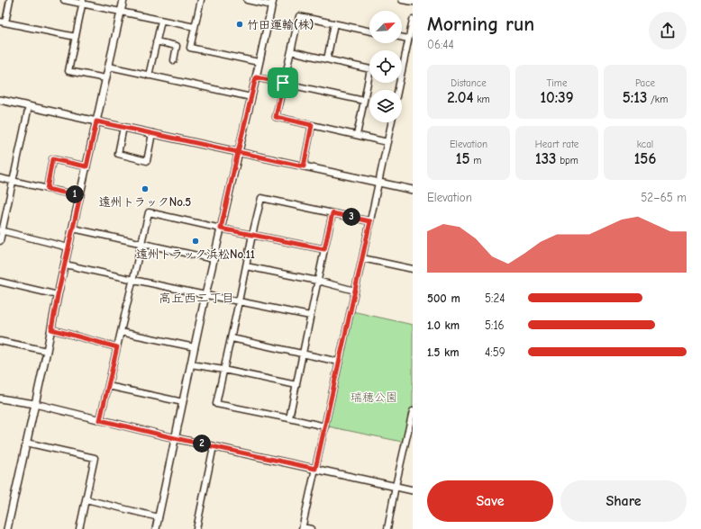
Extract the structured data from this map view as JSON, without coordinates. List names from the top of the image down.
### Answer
{
  "districts": ["高丘西二丁目"],
  "parks": ["瑞穂公園"],
  "places": ["竹田運輸(株)", "遠州トラックNo.5", "遠州トラック浜松No.11"],
  "north": "top right",
  "page": {
    "heading": ["Morning run", "06:44"],
    "stats": [
      ["Distance", "2.04 km"],
      ["Time", "10:39"],
      ["Pace", "5:13 /km"],
      ["Elevation", "15 m"],
      ["Heart rate", "133 bpm"],
      ["kcal", "156"]
    ],
    "chart": ["Elevation", "52–65 m"],
    "pins": ["1", "3", "2"],
    "list": [
      {
        "name": "500 m",
        "note": "5:24"
      },
      {
        "name": "1.0 km",
        "note": "5:16"
      },
      {
        "name": "1.5 km",
        "note": "4:59"
      }
    ],
    "buttons": ["Save", "Share"]
  }
}
